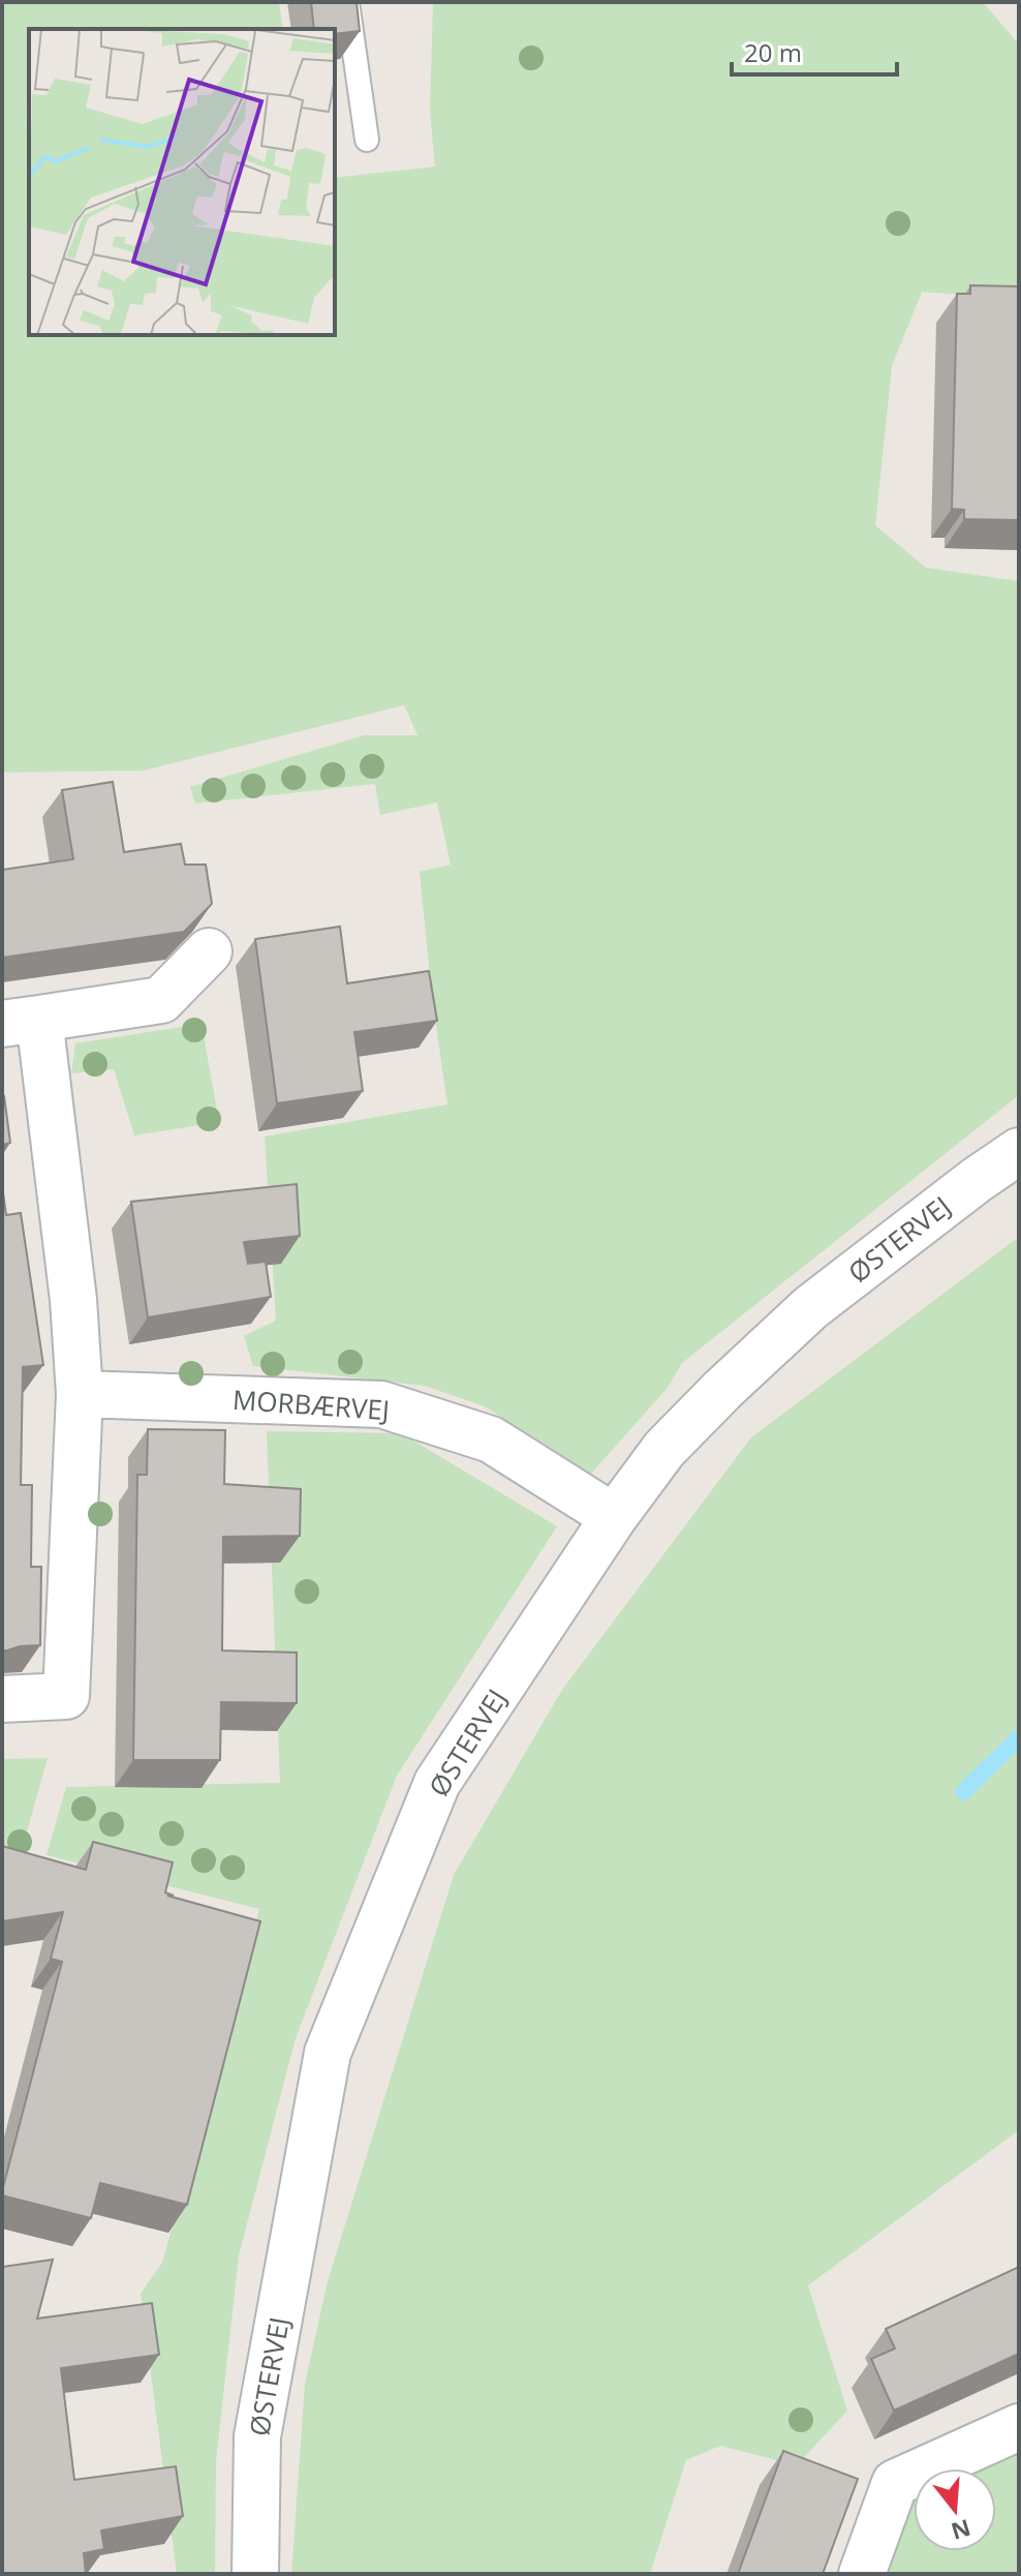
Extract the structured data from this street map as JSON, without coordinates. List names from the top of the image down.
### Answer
{
  "streets": {
    "street": ["ØSTERVEJ", "MORBÆRVEJ"]
  },
  "crossings": [
    ["ØSTERVEJ", "MORBÆRVEJ"]
  ],
  "scale_bar": "20 m",
  "north": "bottom"
}
